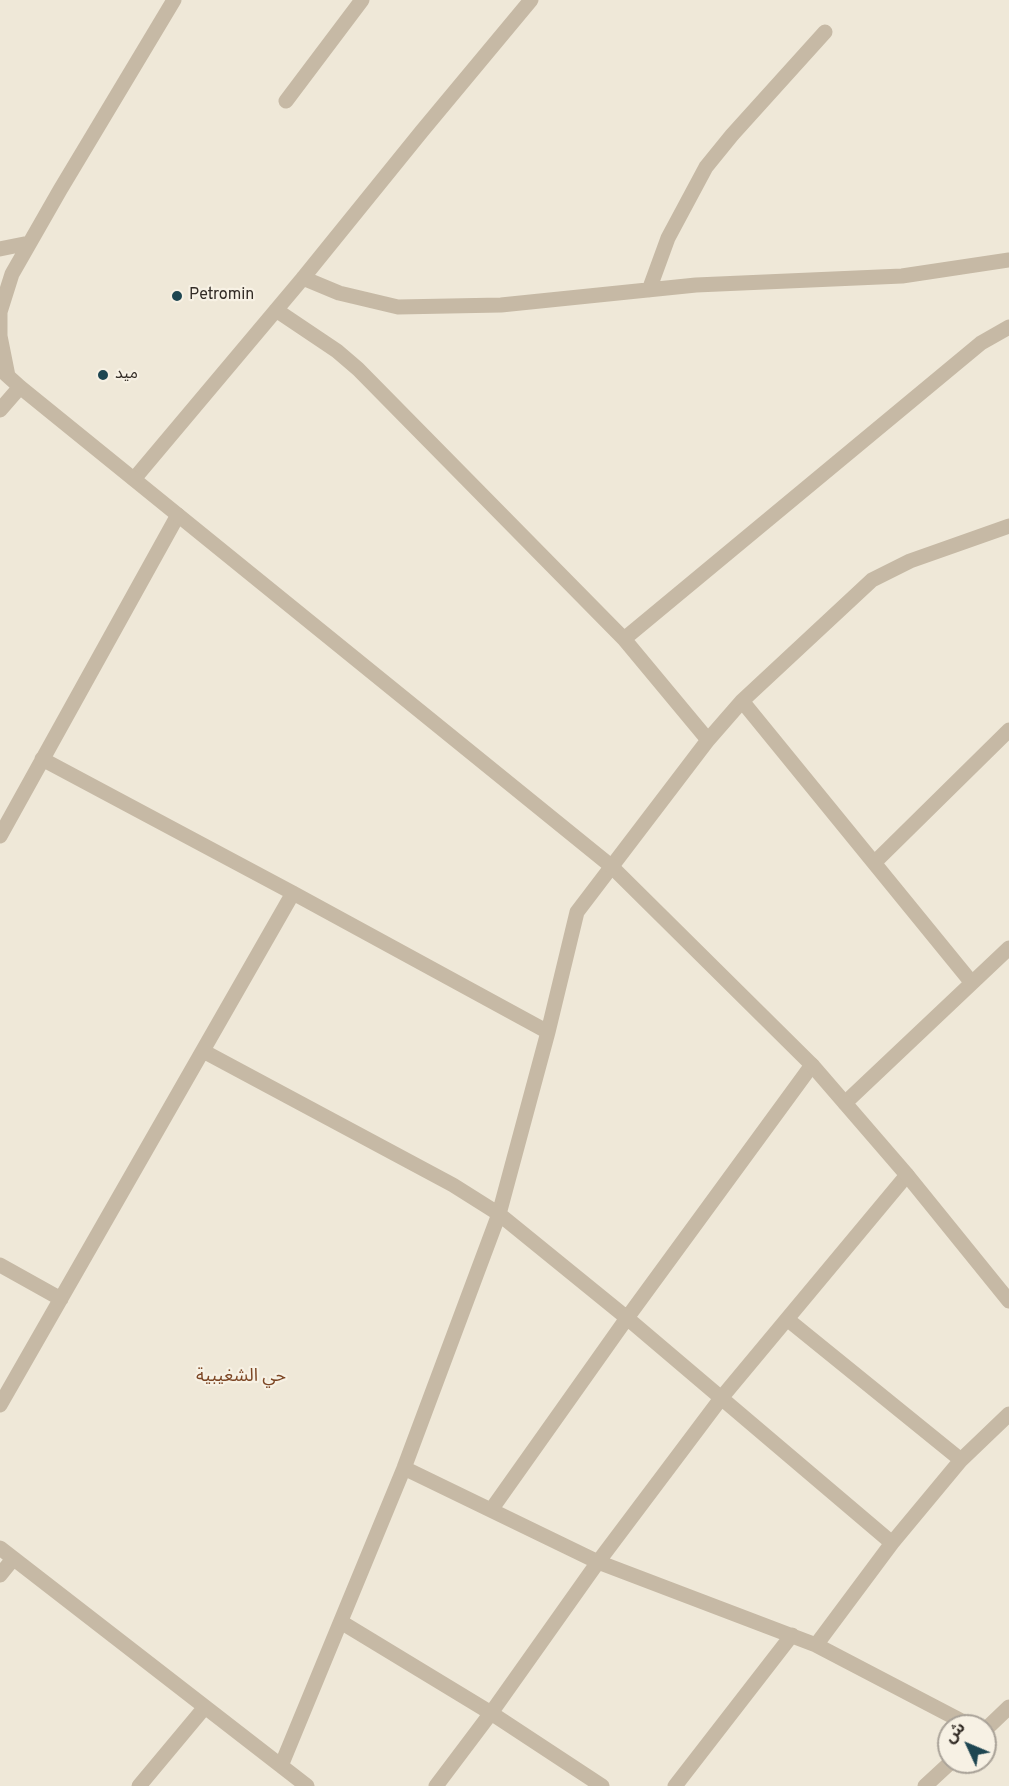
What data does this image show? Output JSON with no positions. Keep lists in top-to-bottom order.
{
  "districts": ["حي الشغيبية"],
  "places": ["Petromin", "ميد"],
  "north": "top left"
}
